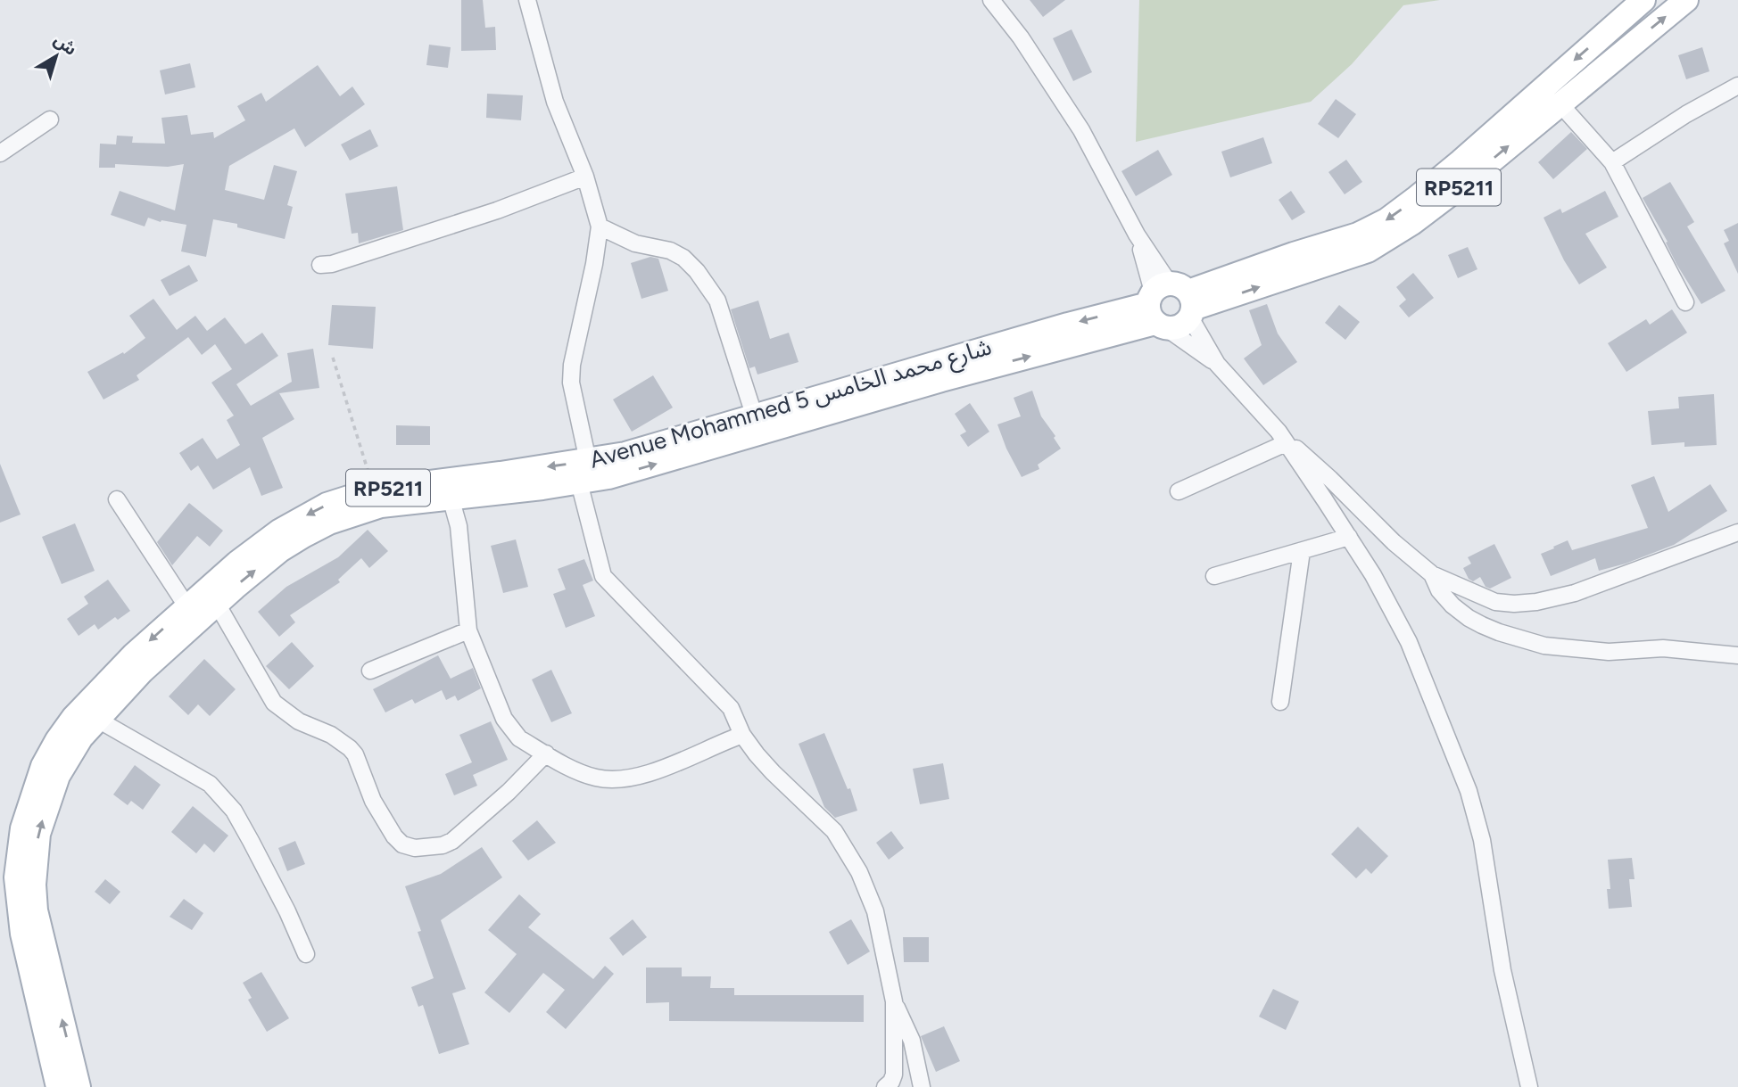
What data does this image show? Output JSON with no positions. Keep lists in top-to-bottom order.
{
  "streets": {
    "main road": ["RP5211", "Avenue Mohammed 5 شارع محمد الخامس"]
  },
  "north": "top right"
}
